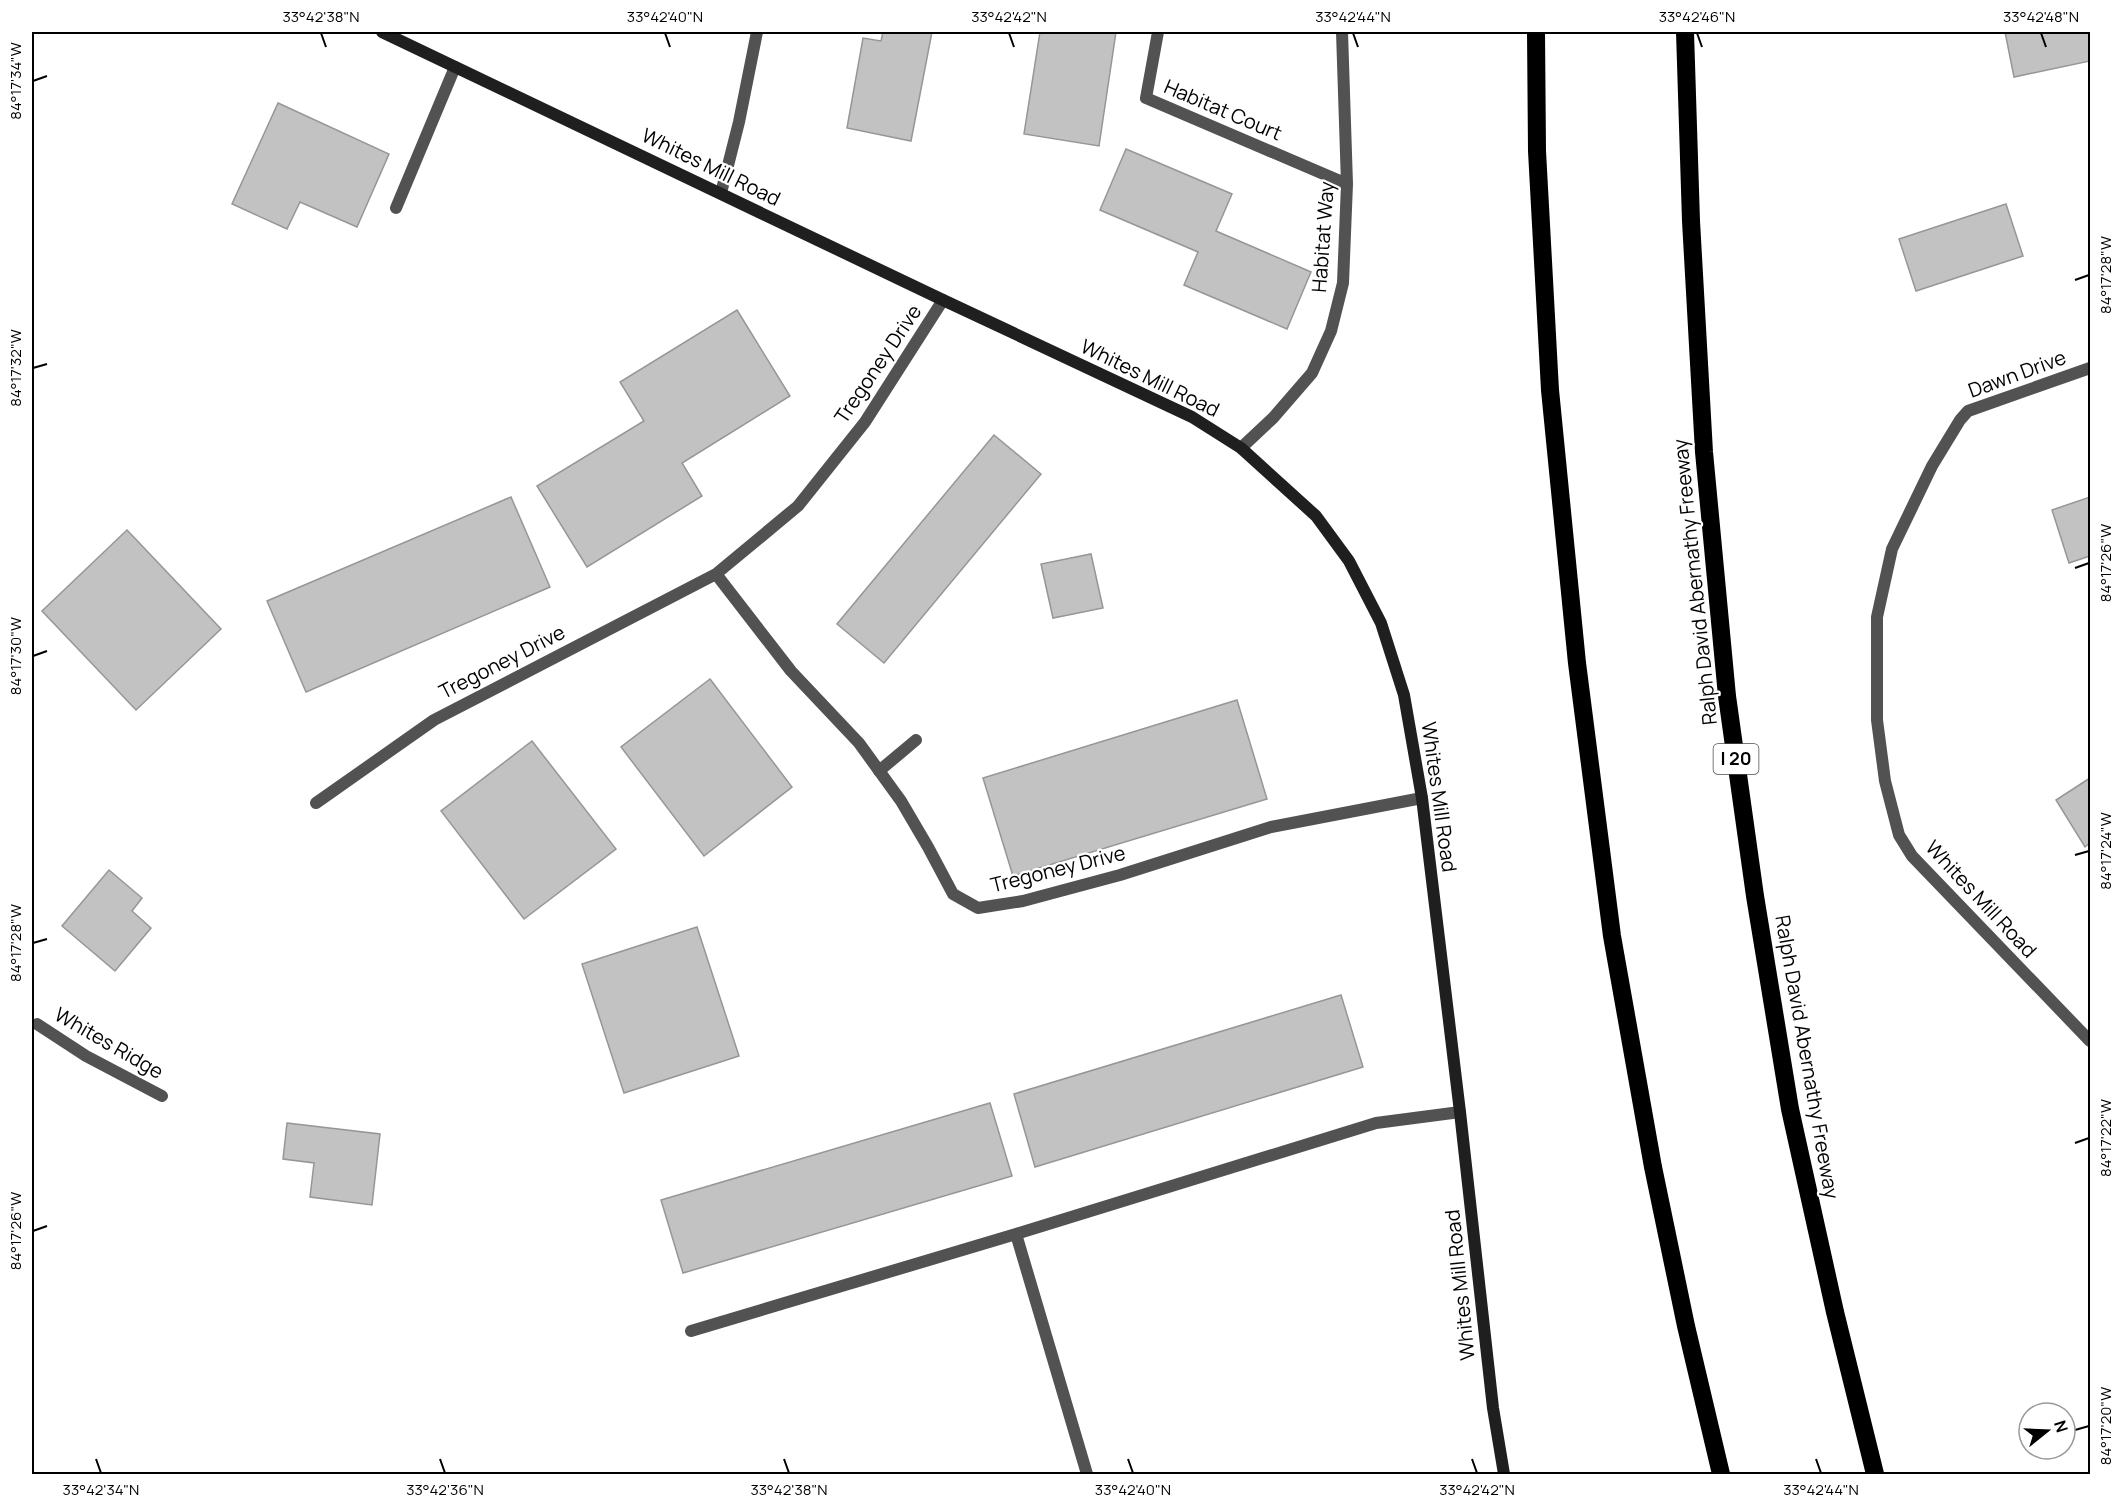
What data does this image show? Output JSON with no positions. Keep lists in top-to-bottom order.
{
  "streets": {
    "highway": ["Ralph David Abernathy Freeway", "I 20"],
    "street": [
      "Habitat Court",
      "Whites Mill Road",
      "Habitat Way",
      "Tregoney Drive",
      "Dawn Drive",
      "Whites Ridge"
    ]
  },
  "crossings": [
    ["Habitat Court", "Habitat Way"],
    ["Whites Mill Road", "Habitat Way"],
    ["Whites Mill Road", "Tregoney Drive"],
    ["Whites Mill Road", "Dawn Drive"]
  ],
  "north": "right",
  "coordinates": [
    "33°42'38\"N",
    "33°42'40\"N",
    "33°42'42\"N",
    "33°42'44\"N",
    "33°42'46\"N",
    "33°42'48\"N",
    "84°17'34\"W",
    "84°17'28\"W",
    "84°17'32\"W",
    "84°17'26\"W",
    "84°17'30\"W",
    "84°17'24\"W",
    "84°17'22\"W",
    "84°17'20\"W",
    "33°42'34\"N",
    "33°42'36\"N"
  ]
}
